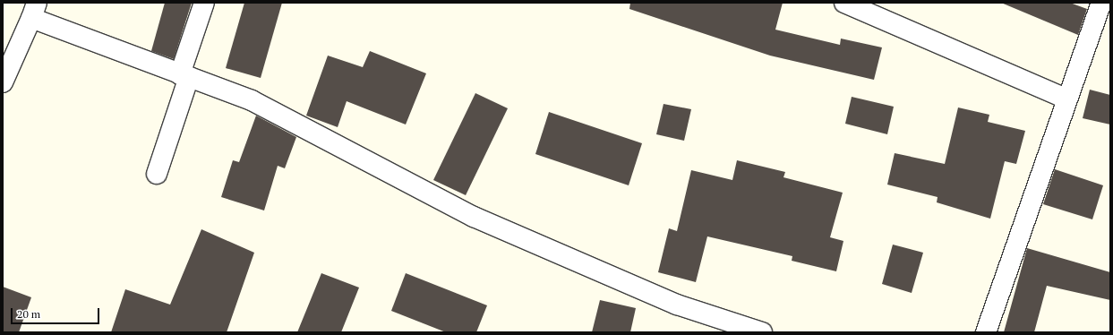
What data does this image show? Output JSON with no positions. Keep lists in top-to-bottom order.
{
  "scale_bar": "20 m"
}
